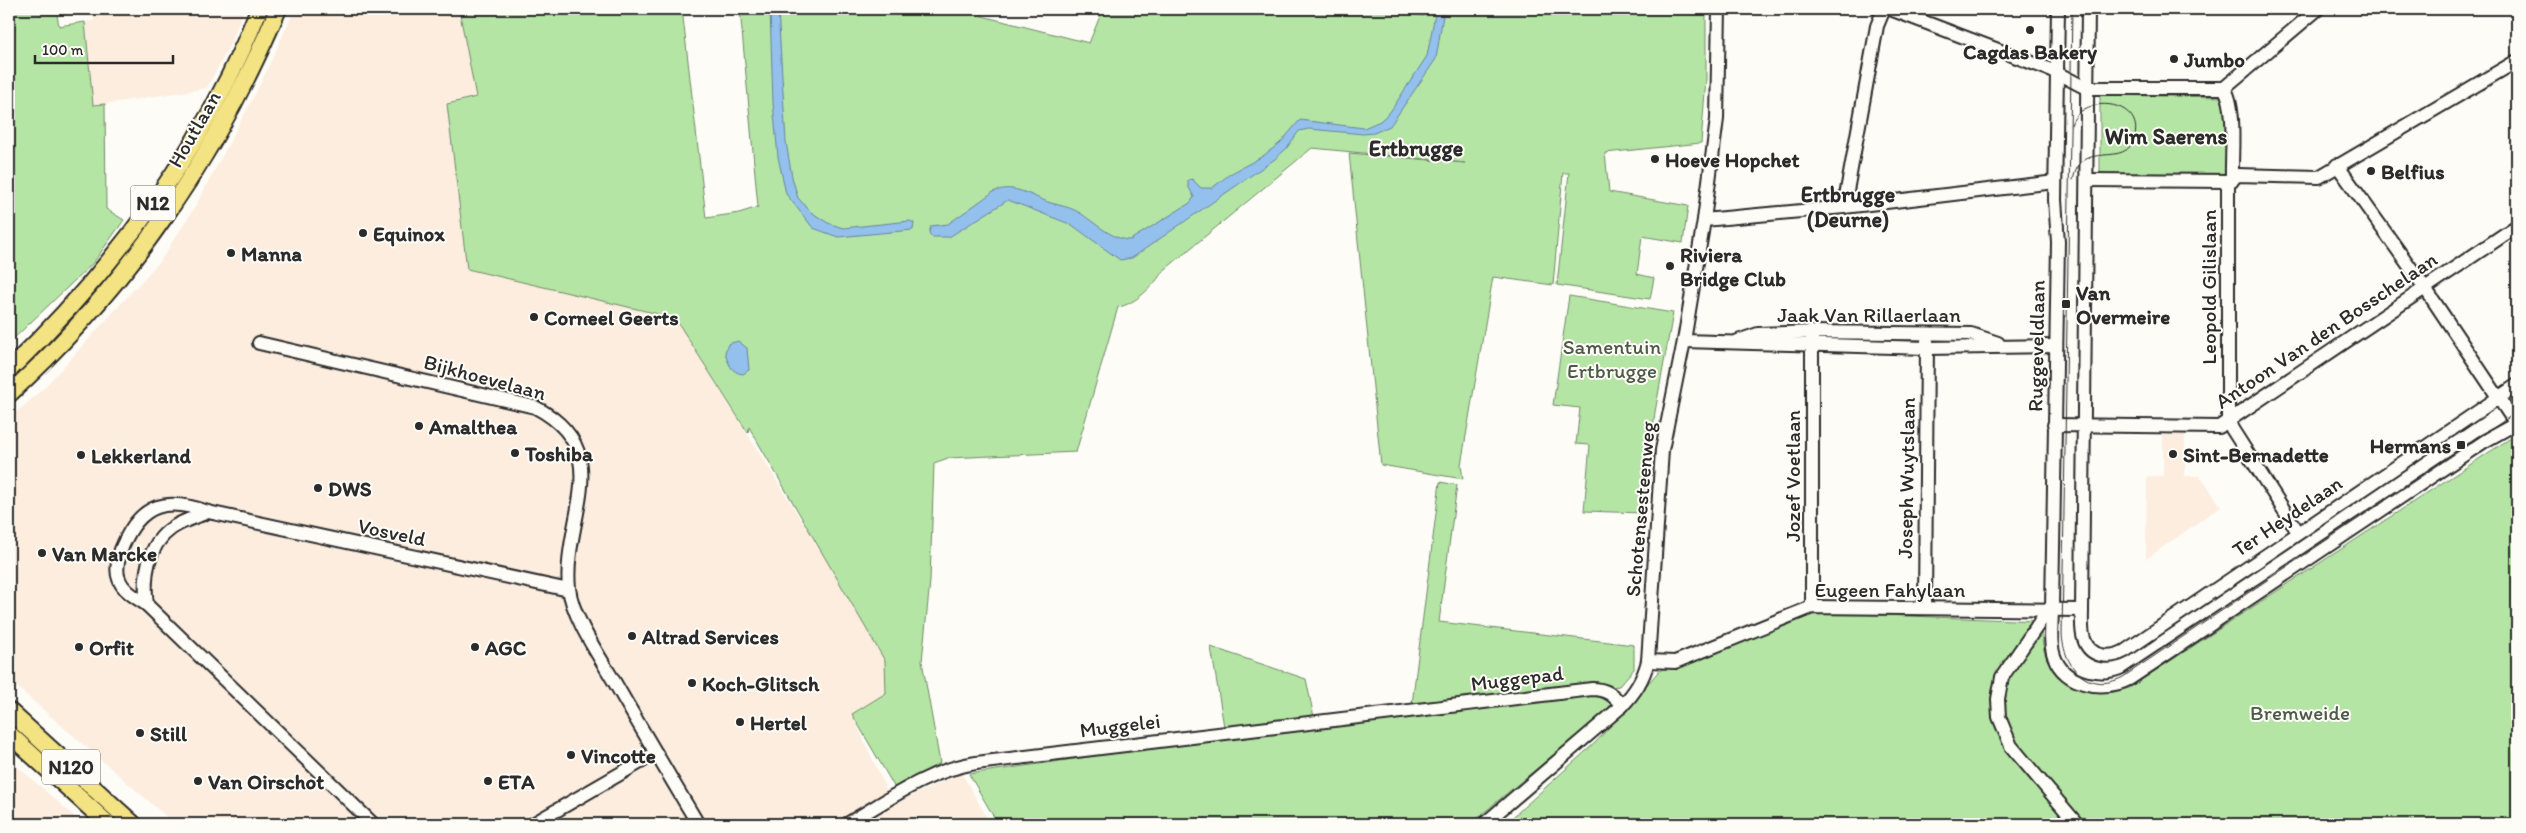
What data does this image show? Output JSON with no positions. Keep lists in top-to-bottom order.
{
  "streets": {
    "main road": ["Houtlaan", "N12", "N120"],
    "street": [
      "Leopold Gilislaan",
      "Jaak Van Rillaerlaan",
      "Antoon Van den Bosschelaan",
      "Ruggeveldlaan",
      "Bijkhoevelaan",
      "Jozef Voetlaan",
      "Joseph Wuytslaan",
      "Schotensesteenweg",
      "Ter Heydelaan",
      "Vosveld",
      "Eugeen Fahylaan",
      "Muggepad",
      "Muggelei"
    ]
  },
  "crossings": [
    ["Leopold Gilislaan", "Antoon Van den Bosschelaan"],
    ["Leopold Gilislaan", "Ter Heydelaan"],
    ["Jaak Van Rillaerlaan", "Ruggeveldlaan"],
    ["Jaak Van Rillaerlaan", "Jozef Voetlaan"],
    ["Jaak Van Rillaerlaan", "Joseph Wuytslaan"],
    ["Jaak Van Rillaerlaan", "Schotensesteenweg"],
    ["Antoon Van den Bosschelaan", "Ruggeveldlaan"],
    ["Ruggeveldlaan", "Eugeen Fahylaan"],
    ["Bijkhoevelaan", "Vosveld"],
    ["Jozef Voetlaan", "Eugeen Fahylaan"],
    ["Joseph Wuytslaan", "Eugeen Fahylaan"],
    ["Schotensesteenweg", "Eugeen Fahylaan"],
    ["Schotensesteenweg", "Muggepad"],
    ["Ter Heydelaan", "Eugeen Fahylaan"],
    ["Muggepad", "Muggelei"]
  ],
  "districts": ["Wim Saerens", "Ertbrugge", "Ertbrugge (Deurne)"],
  "parks": ["Samentuin Ertbrugge", "Bremweide"],
  "places": {
    "other": [
      "Cagdas Bakery",
      "Jumbo",
      "Hoeve Hopchet",
      "Belfius",
      "Equinox",
      "Manna",
      "Riviera Bridge Club",
      "Corneel Geerts",
      "Amalthea",
      "Toshiba",
      "Sint-Bernadette",
      "Lekkerland",
      "DWS",
      "Van Marcke",
      "Altrad Services",
      "Orfit",
      "AGC",
      "Koch-Glitsch",
      "Hertel",
      "Still",
      "Vincotte",
      "Van Oirschot",
      "ETA"
    ],
    "transit": ["Van Overmeire", "Hermans"]
  },
  "scale_bar": "100 m"
}
